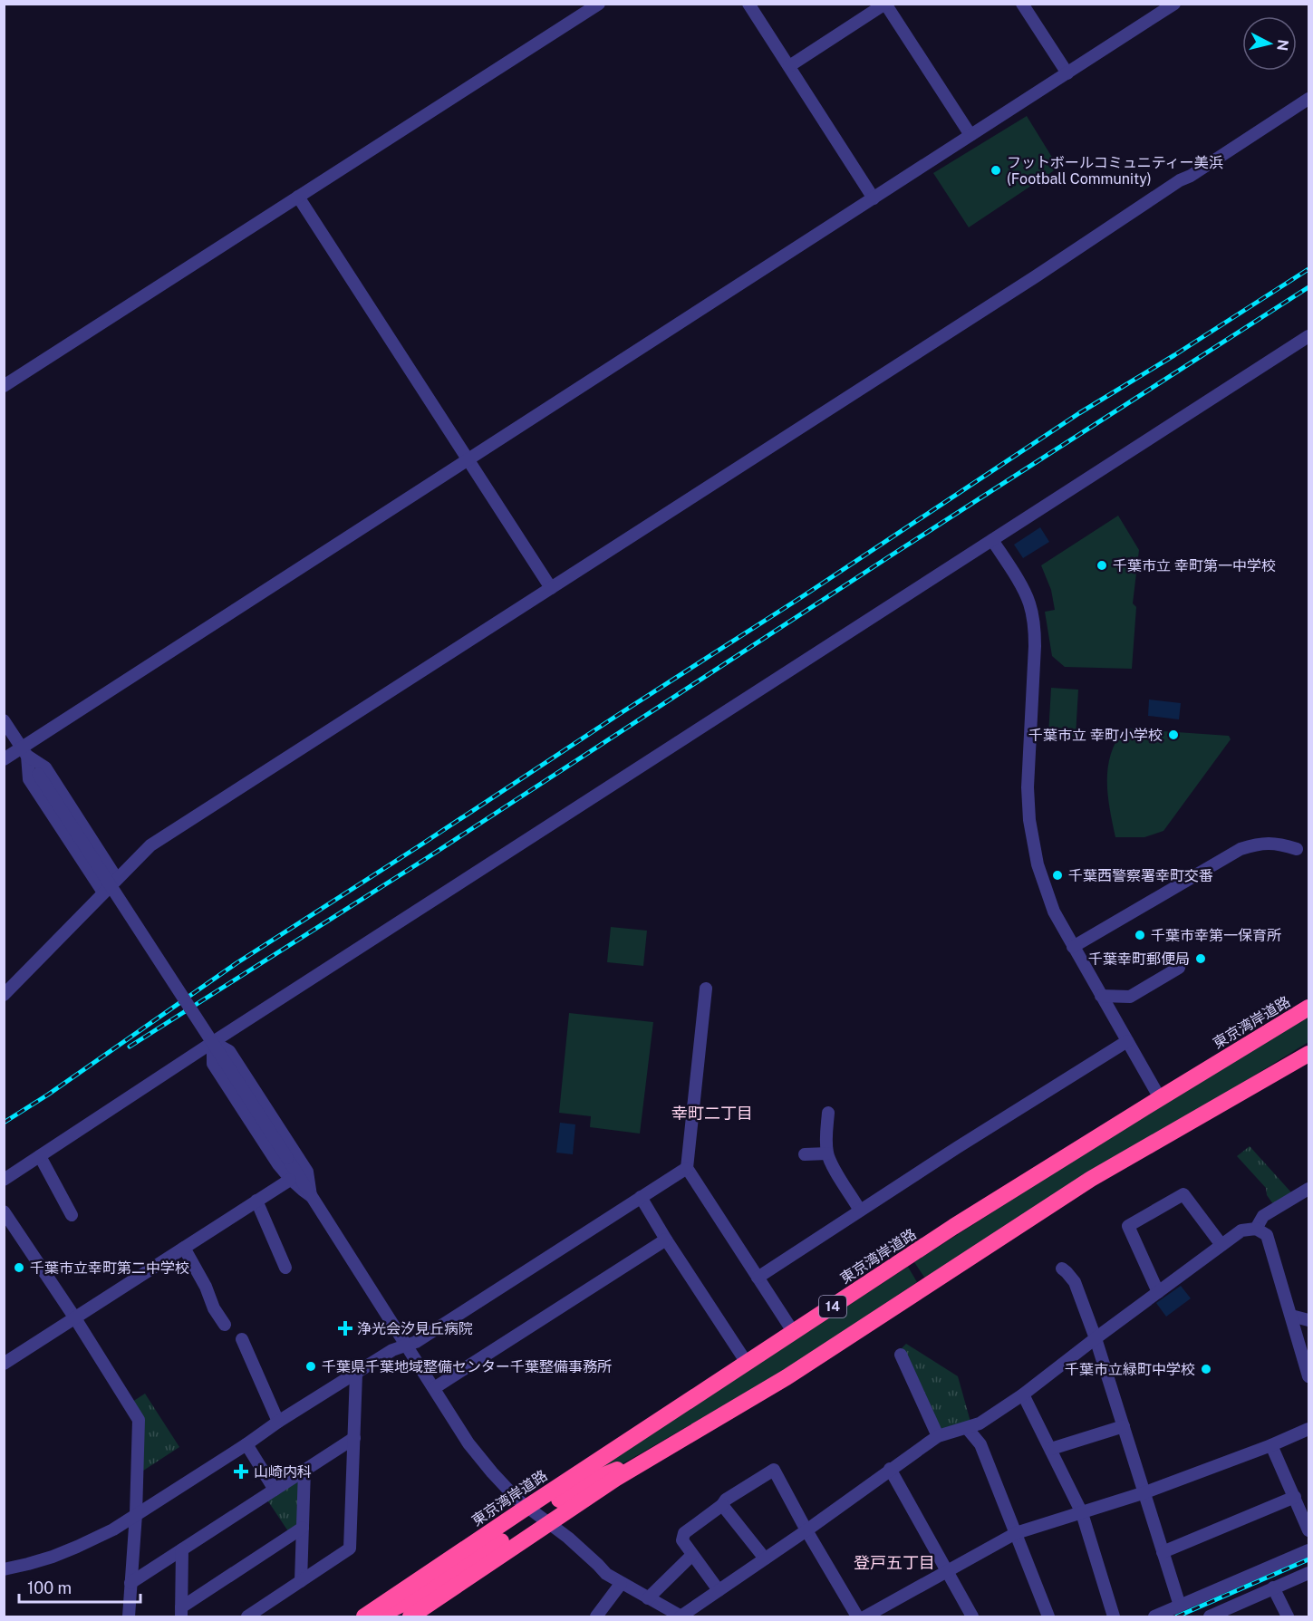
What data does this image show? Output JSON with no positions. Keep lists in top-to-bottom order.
{
  "streets": {
    "highway": ["東京湾岸道路", "14"]
  },
  "districts": ["幸町二丁目", "登戸五丁目"],
  "places": {
    "other": [
      "フットボールコミュニティー美浜 (Football Community)",
      "千葉市立 幸町第一中学校",
      "千葉市立 幸町小学校",
      "千葉西警察署幸町交番",
      "千葉市幸第一保育所",
      "千葉幸町郵便局",
      "千葉市立幸町第二中学校",
      "千葉県千葉地域整備センター千葉整備事務所",
      "千葉市立緑町中学校"
    ],
    "health": ["浄光会汐見丘病院", "山崎内科"]
  },
  "scale_bar": "100 m",
  "north": "right"
}
